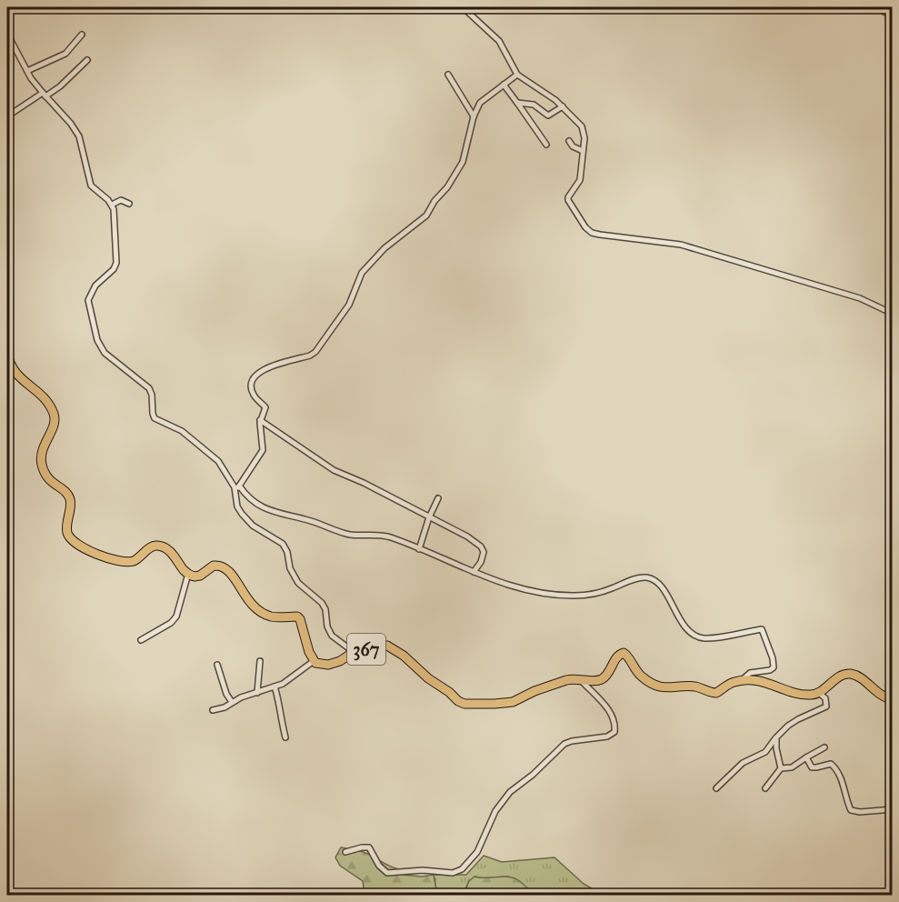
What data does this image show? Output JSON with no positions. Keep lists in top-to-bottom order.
{
  "streets": {
    "main road": ["367"]
  }
}
